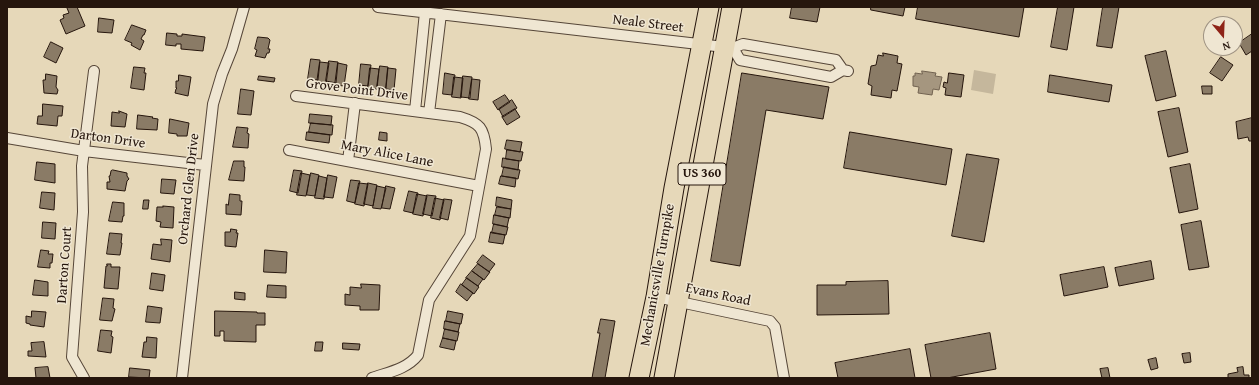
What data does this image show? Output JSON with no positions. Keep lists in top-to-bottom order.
{
  "streets": {
    "highway": ["US 360", "Mechanicsville Turnpike"],
    "street": [
      "Neale Street",
      "Grove Point Drive",
      "Darton Drive",
      "Mary Alice Lane",
      "Orchard Glen Drive",
      "Darton Court",
      "Evans Road"
    ]
  },
  "crossings": [
    ["Neale Street", "Grove Point Drive"],
    ["Neale Street", "Mechanicsville Turnpike"],
    ["Grove Point Drive", "Mary Alice Lane"],
    ["Darton Drive", "Orchard Glen Drive"],
    ["Darton Drive", "Darton Court"],
    ["Mechanicsville Turnpike", "Evans Road"]
  ],
  "north": "bottom"
}
